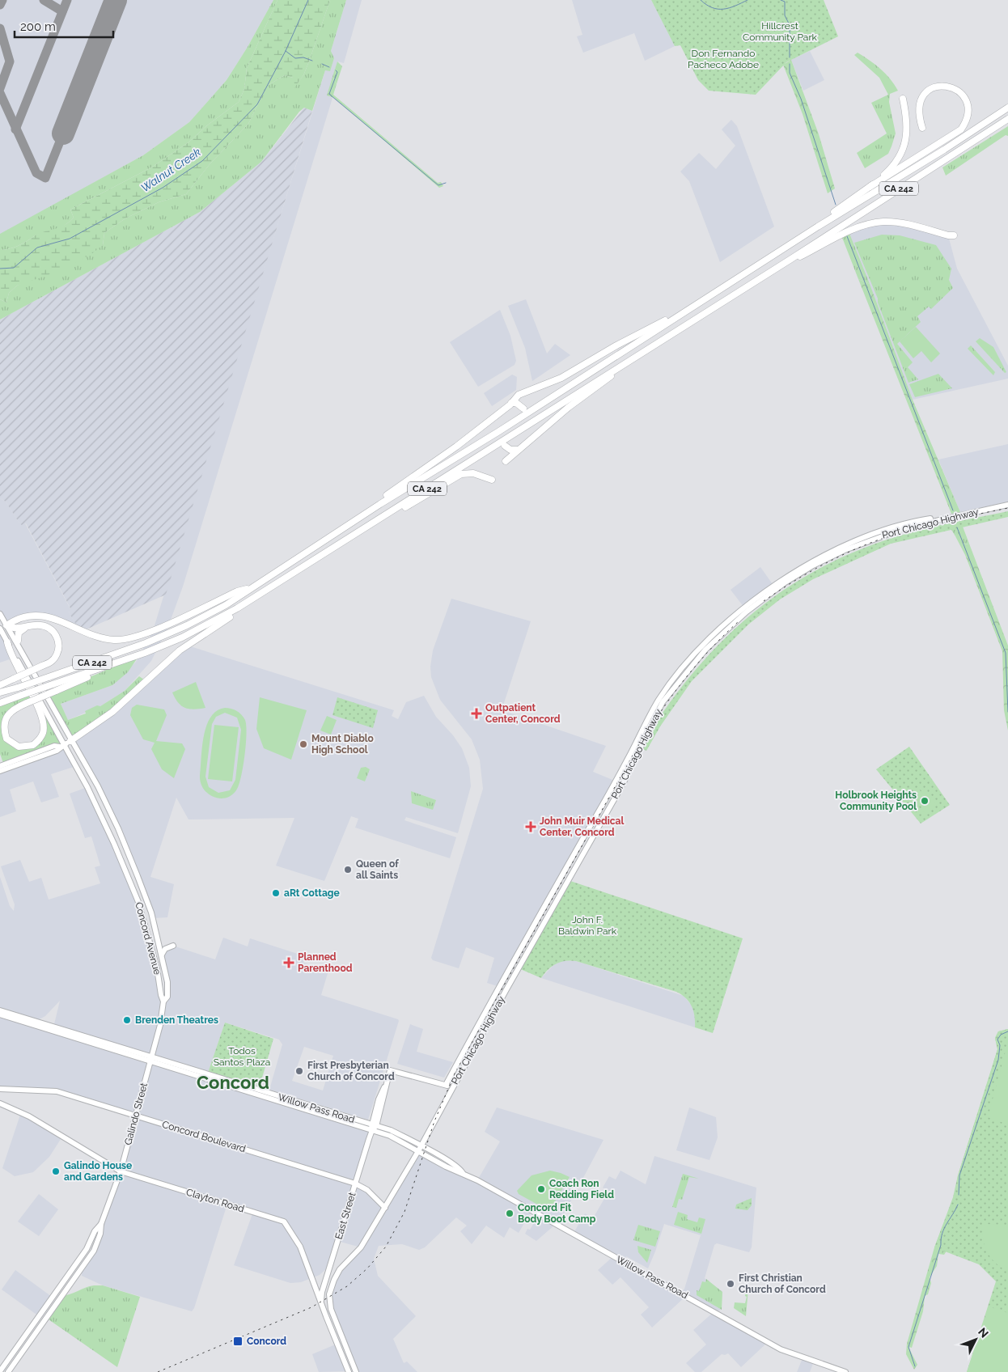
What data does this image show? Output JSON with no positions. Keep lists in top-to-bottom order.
{
  "streets": {
    "highway": ["CA 242"],
    "main road": [
      "Port Chicago Highway",
      "Concord Avenue",
      "Willow Pass Road",
      "Galindo Street",
      "Concord Boulevard",
      "Clayton Road",
      "East Street"
    ]
  },
  "crossings": [
    ["Port Chicago Highway", "Willow Pass Road"],
    ["Port Chicago Highway", "Concord Boulevard"],
    ["Port Chicago Highway", "East Street"],
    ["Concord Avenue", "Galindo Street"],
    ["Willow Pass Road", "Galindo Street"],
    ["Willow Pass Road", "East Street"],
    ["Galindo Street", "Concord Boulevard"],
    ["Galindo Street", "Clayton Road"],
    ["Concord Boulevard", "East Street"],
    ["Clayton Road", "East Street"]
  ],
  "districts": ["Concord"],
  "water": ["Walnut Creek"],
  "parks": [
    "Hillcrest Community Park",
    "Don Fernando Pacheco Adobe",
    "John F. Baldwin Park",
    "Todos Santos Plaza"
  ],
  "places": {
    "health": ["Outpatient Center, Concord", "John Muir Medical Center, Concord", "Planned Parenthood"],
    "other": [
      "Mount Diablo High School",
      "Holbrook Heights Community Pool",
      "Queen of all Saints",
      "aRt Cottage",
      "Brenden Theatres",
      "First Presbyterian Church of Concord",
      "Galindo House and Gardens",
      "Coach Ron Redding Field",
      "Concord Fit Body Boot Camp",
      "First Christian Church of Concord"
    ],
    "transit": ["Concord"]
  },
  "scale_bar": "200 m",
  "north": "top right"
}
